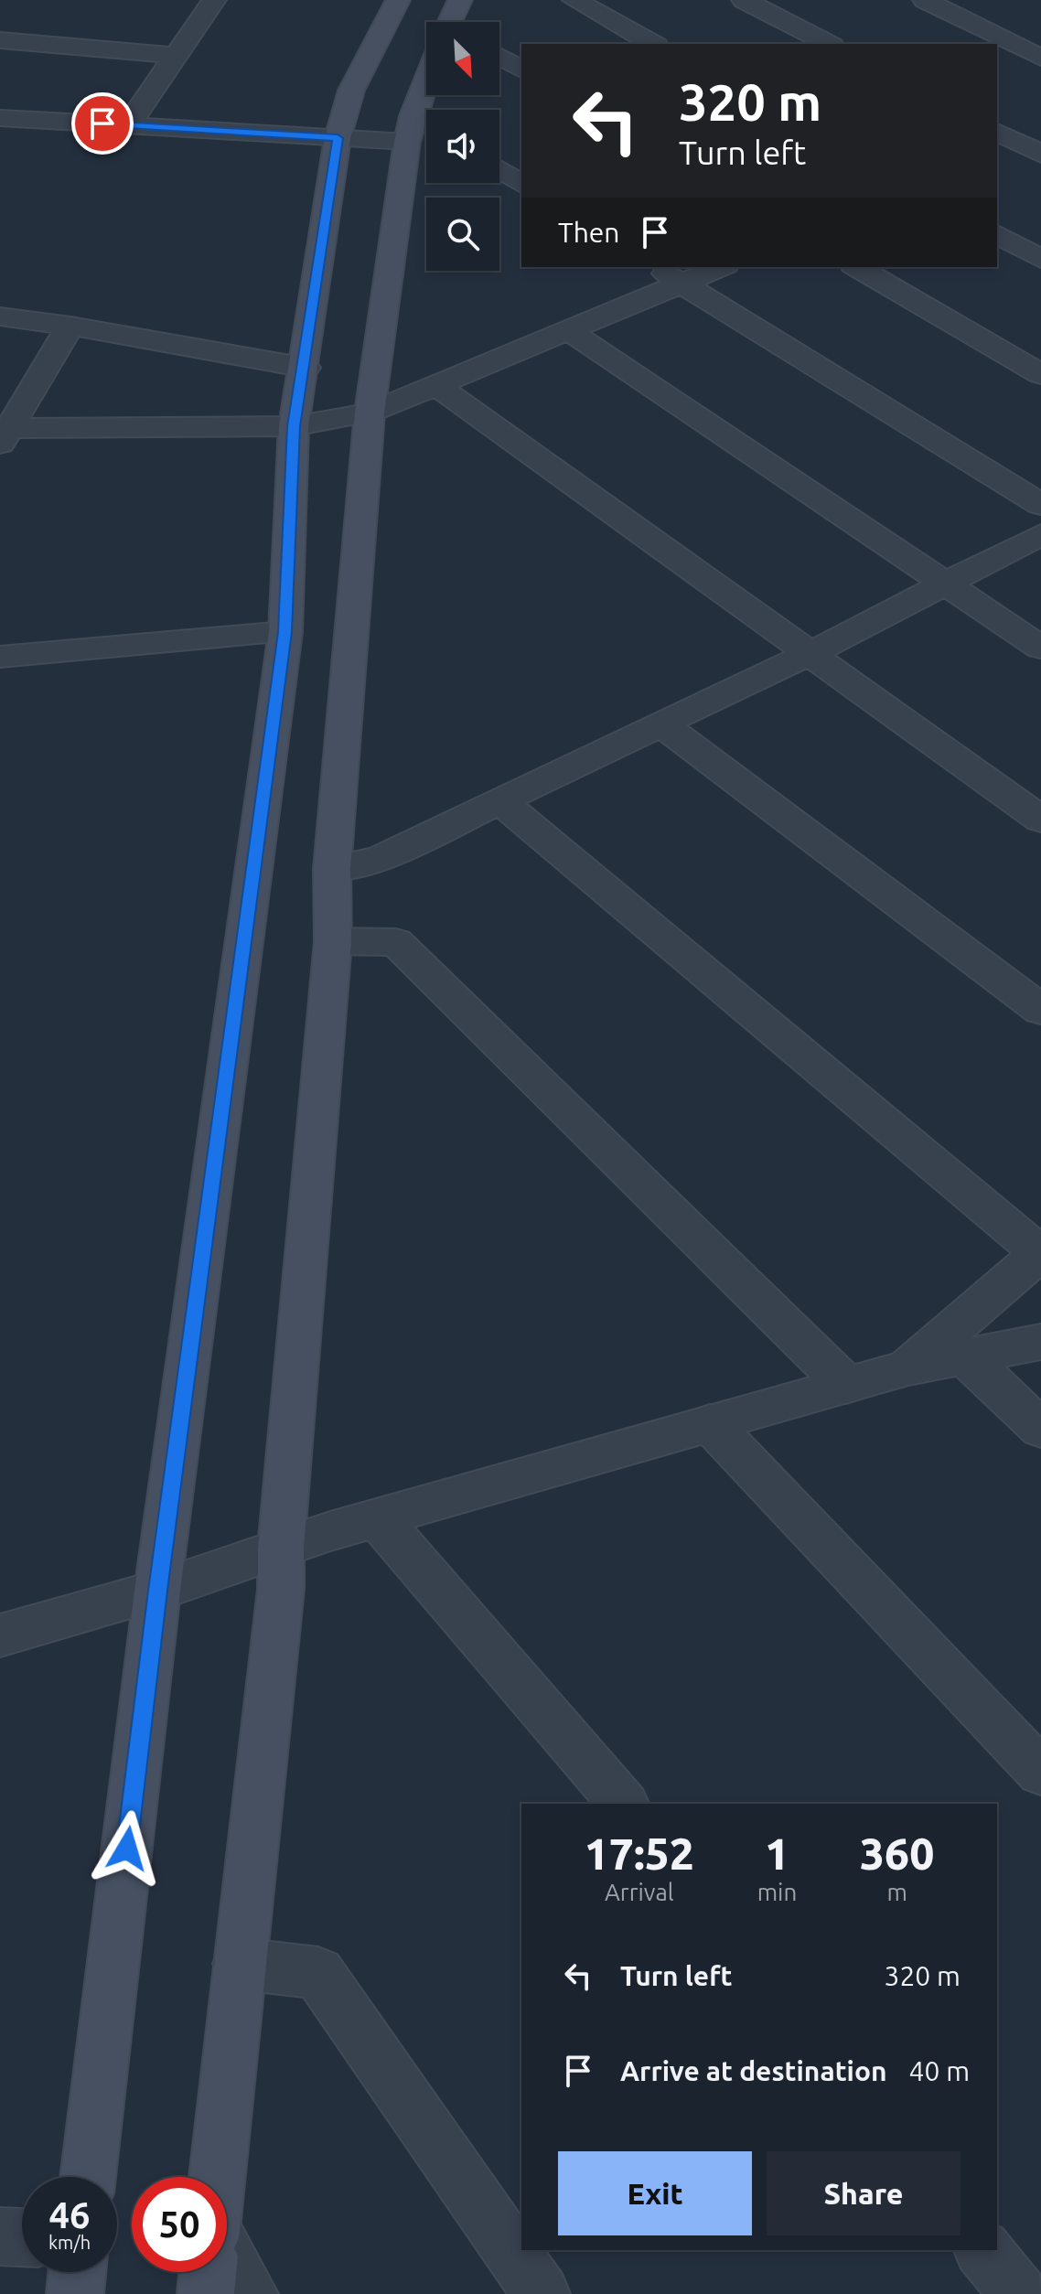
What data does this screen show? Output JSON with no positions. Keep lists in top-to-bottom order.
{
  "north": "bottom right",
  "page": {
    "turn": ["320 m", "Turn left"],
    "then": "Then",
    "eta": [
      "17:52",
      "Arrival",
      "1",
      "min",
      "360",
      "m"
    ],
    "list": [
      {
        "name": "Turn left",
        "value": "320 m"
      },
      {
        "name": "Arrive at destination",
        "value": "40 m"
      }
    ],
    "buttons": ["Exit", "Share"],
    "speed": "46 km/h",
    "limit": "50"
  }
}
